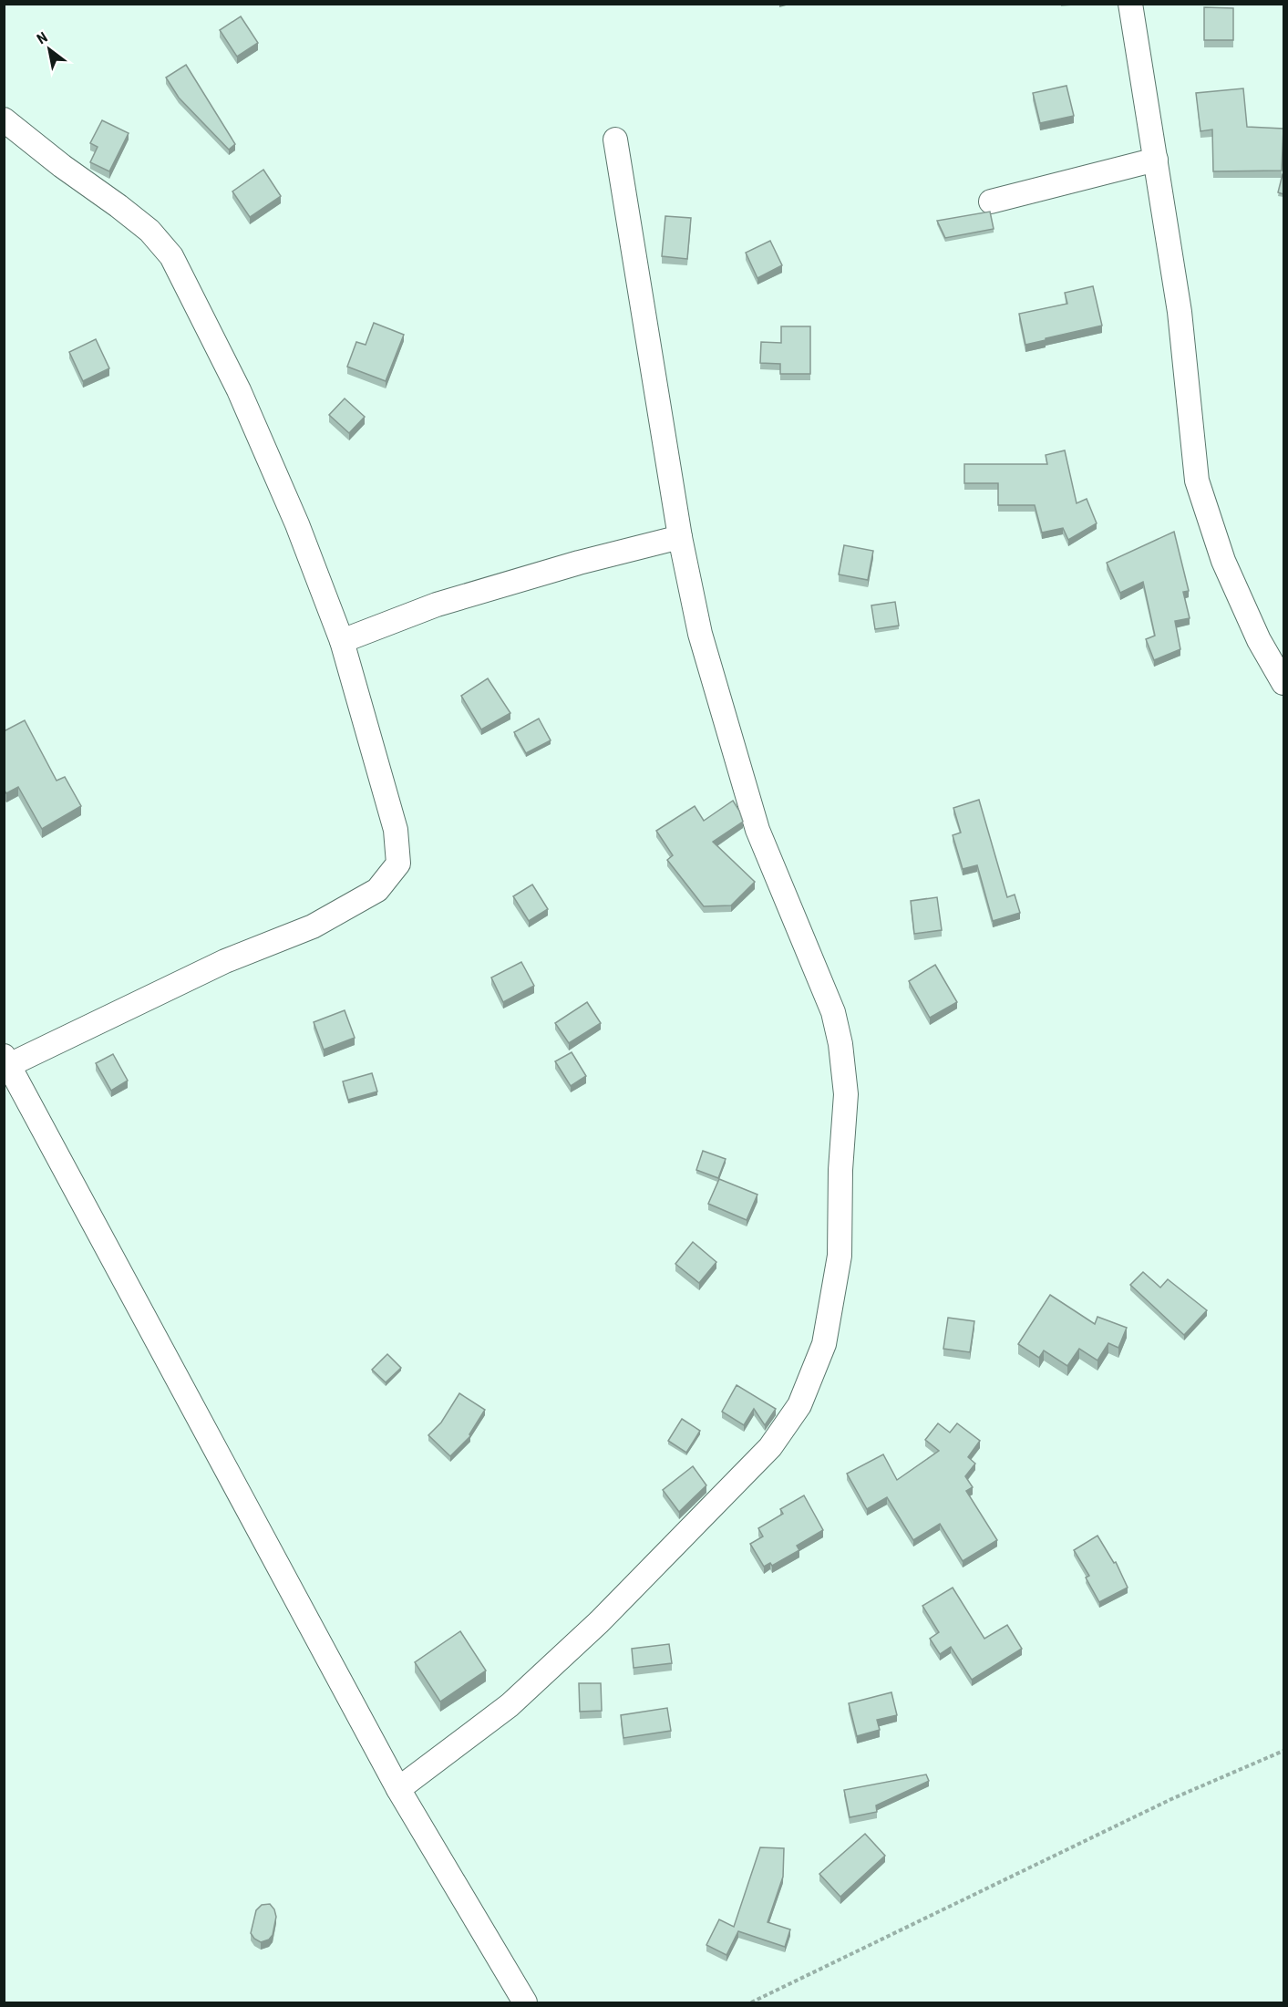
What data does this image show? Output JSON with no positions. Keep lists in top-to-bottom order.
{
  "north": "top left"
}
